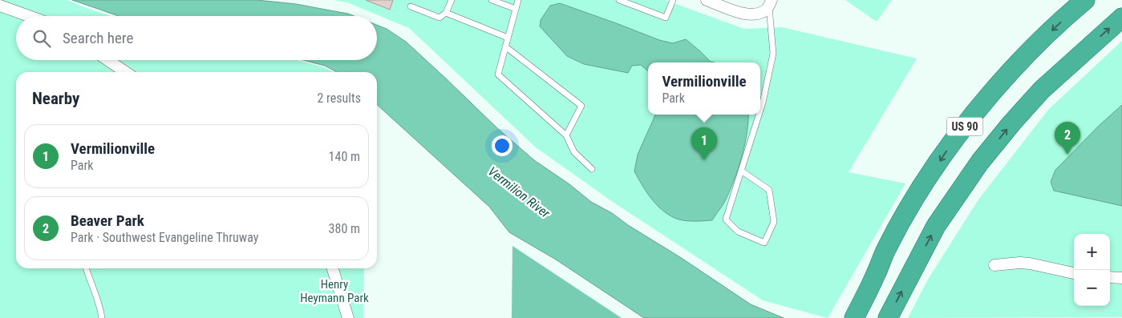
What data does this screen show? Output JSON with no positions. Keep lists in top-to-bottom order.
{
  "streets": {
    "highway": ["US 90"]
  },
  "water": ["Vermilion River"],
  "parks": ["Henry Heymann Park"],
  "page": {
    "search": "Search here",
    "popup": ["Vermilionville", "Park"],
    "heading": ["Nearby", "2 results"],
    "pins": ["2", "1"],
    "list": [
      {
        "mark": "1",
        "name": "Vermilionville",
        "note": "Park",
        "value": "140 m"
      },
      {
        "mark": "2",
        "name": "Beaver Park",
        "note": "Park · Southwest Evangeline Thruway",
        "value": "380 m"
      }
    ],
    "map_buttons": ["+", "−"]
  }
}
